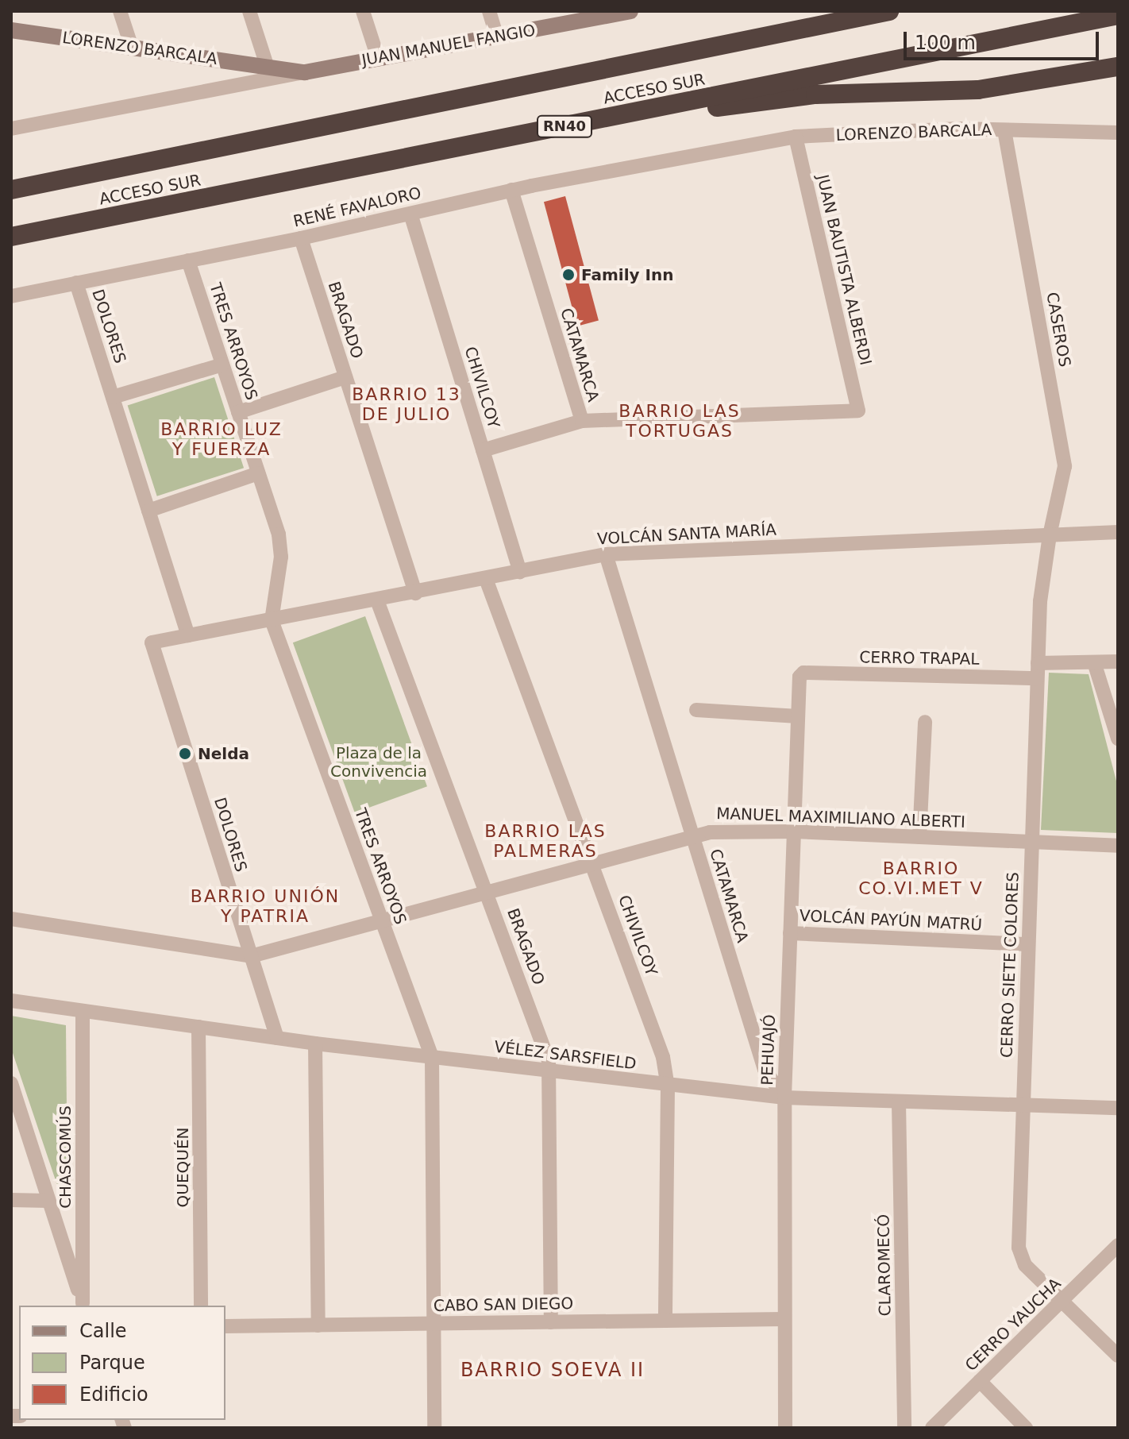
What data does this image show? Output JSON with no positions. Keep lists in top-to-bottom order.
{
  "streets": {
    "highway": ["ACCESO SUR", "RN40"],
    "street": [
      "JUAN MANUEL FANGIO",
      "LORENZO BARCALA",
      "RENÉ FAVALORO",
      "JUAN BAUTISTA ALBERDI",
      "BRAGADO",
      "DOLORES",
      "CASEROS",
      "TRES ARROYOS",
      "CATAMARCA",
      "CHIVILCOY",
      "VOLCÁN SANTA MARÍA",
      "CERRO TRAPAL",
      "MANUEL MAXIMILIANO ALBERTI",
      "VOLCÁN PAYÚN MATRÚ",
      "CERRO SIETE COLORES",
      "PEHUAJÓ",
      "VÉLEZ SARSFIELD",
      "CHASCOMÚS",
      "QUEQUÉN",
      "CLAROMECÓ",
      "CABO SAN DIEGO",
      "CERRO YAUCHA"
    ]
  },
  "crossings": [
    ["JUAN MANUEL FANGIO", "LORENZO BARCALA"],
    ["LORENZO BARCALA", "RENÉ FAVALORO"],
    ["LORENZO BARCALA", "JUAN BAUTISTA ALBERDI"],
    ["LORENZO BARCALA", "CASEROS"],
    ["RENÉ FAVALORO", "BRAGADO"],
    ["RENÉ FAVALORO", "DOLORES"],
    ["RENÉ FAVALORO", "TRES ARROYOS"],
    ["RENÉ FAVALORO", "CATAMARCA"],
    ["RENÉ FAVALORO", "CHIVILCOY"],
    ["JUAN BAUTISTA ALBERDI", "CATAMARCA"],
    ["BRAGADO", "VOLCÁN SANTA MARÍA"],
    ["BRAGADO", "MANUEL MAXIMILIANO ALBERTI"],
    ["BRAGADO", "VÉLEZ SARSFIELD"],
    ["BRAGADO", "CABO SAN DIEGO"],
    ["DOLORES", "VOLCÁN SANTA MARÍA"],
    ["DOLORES", "MANUEL MAXIMILIANO ALBERTI"],
    ["DOLORES", "VÉLEZ SARSFIELD"],
    ["CASEROS", "VOLCÁN SANTA MARÍA"],
    ["CASEROS", "CERRO SIETE COLORES"],
    ["TRES ARROYOS", "VOLCÁN SANTA MARÍA"],
    ["TRES ARROYOS", "MANUEL MAXIMILIANO ALBERTI"],
    ["TRES ARROYOS", "VÉLEZ SARSFIELD"],
    ["TRES ARROYOS", "CABO SAN DIEGO"],
    ["CATAMARCA", "VOLCÁN SANTA MARÍA"],
    ["CATAMARCA", "MANUEL MAXIMILIANO ALBERTI"],
    ["CATAMARCA", "PEHUAJÓ"],
    ["CATAMARCA", "VÉLEZ SARSFIELD"],
    ["CHIVILCOY", "VOLCÁN SANTA MARÍA"],
    ["CHIVILCOY", "MANUEL MAXIMILIANO ALBERTI"],
    ["CHIVILCOY", "VÉLEZ SARSFIELD"],
    ["CHIVILCOY", "CABO SAN DIEGO"],
    ["VOLCÁN SANTA MARÍA", "CERRO SIETE COLORES"],
    ["CERRO TRAPAL", "CERRO SIETE COLORES"],
    ["CERRO TRAPAL", "PEHUAJÓ"],
    ["MANUEL MAXIMILIANO ALBERTI", "CERRO SIETE COLORES"],
    ["MANUEL MAXIMILIANO ALBERTI", "PEHUAJÓ"],
    ["VOLCÁN PAYÚN MATRÚ", "CERRO SIETE COLORES"],
    ["VOLCÁN PAYÚN MATRÚ", "PEHUAJÓ"],
    ["CERRO SIETE COLORES", "VÉLEZ SARSFIELD"],
    ["CERRO SIETE COLORES", "CERRO YAUCHA"],
    ["PEHUAJÓ", "VÉLEZ SARSFIELD"],
    ["PEHUAJÓ", "CABO SAN DIEGO"],
    ["VÉLEZ SARSFIELD", "CHASCOMÚS"],
    ["VÉLEZ SARSFIELD", "QUEQUÉN"],
    ["VÉLEZ SARSFIELD", "CLAROMECÓ"]
  ],
  "districts": [
    "BARRIO 13 DE JULIO",
    "BARRIO LAS TORTUGAS",
    "BARRIO LUZ Y FUERZA",
    "BARRIO LAS PALMERAS",
    "BARRIO CO.VI.MET V",
    "BARRIO UNIÓN Y PATRIA",
    "BARRIO SOEVA II"
  ],
  "parks": ["Plaza de la Convivencia"],
  "places": ["Family Inn", "Nelda"],
  "legend": ["Calle", "Parque", "Edificio"],
  "scale_bar": "100 m"
}
